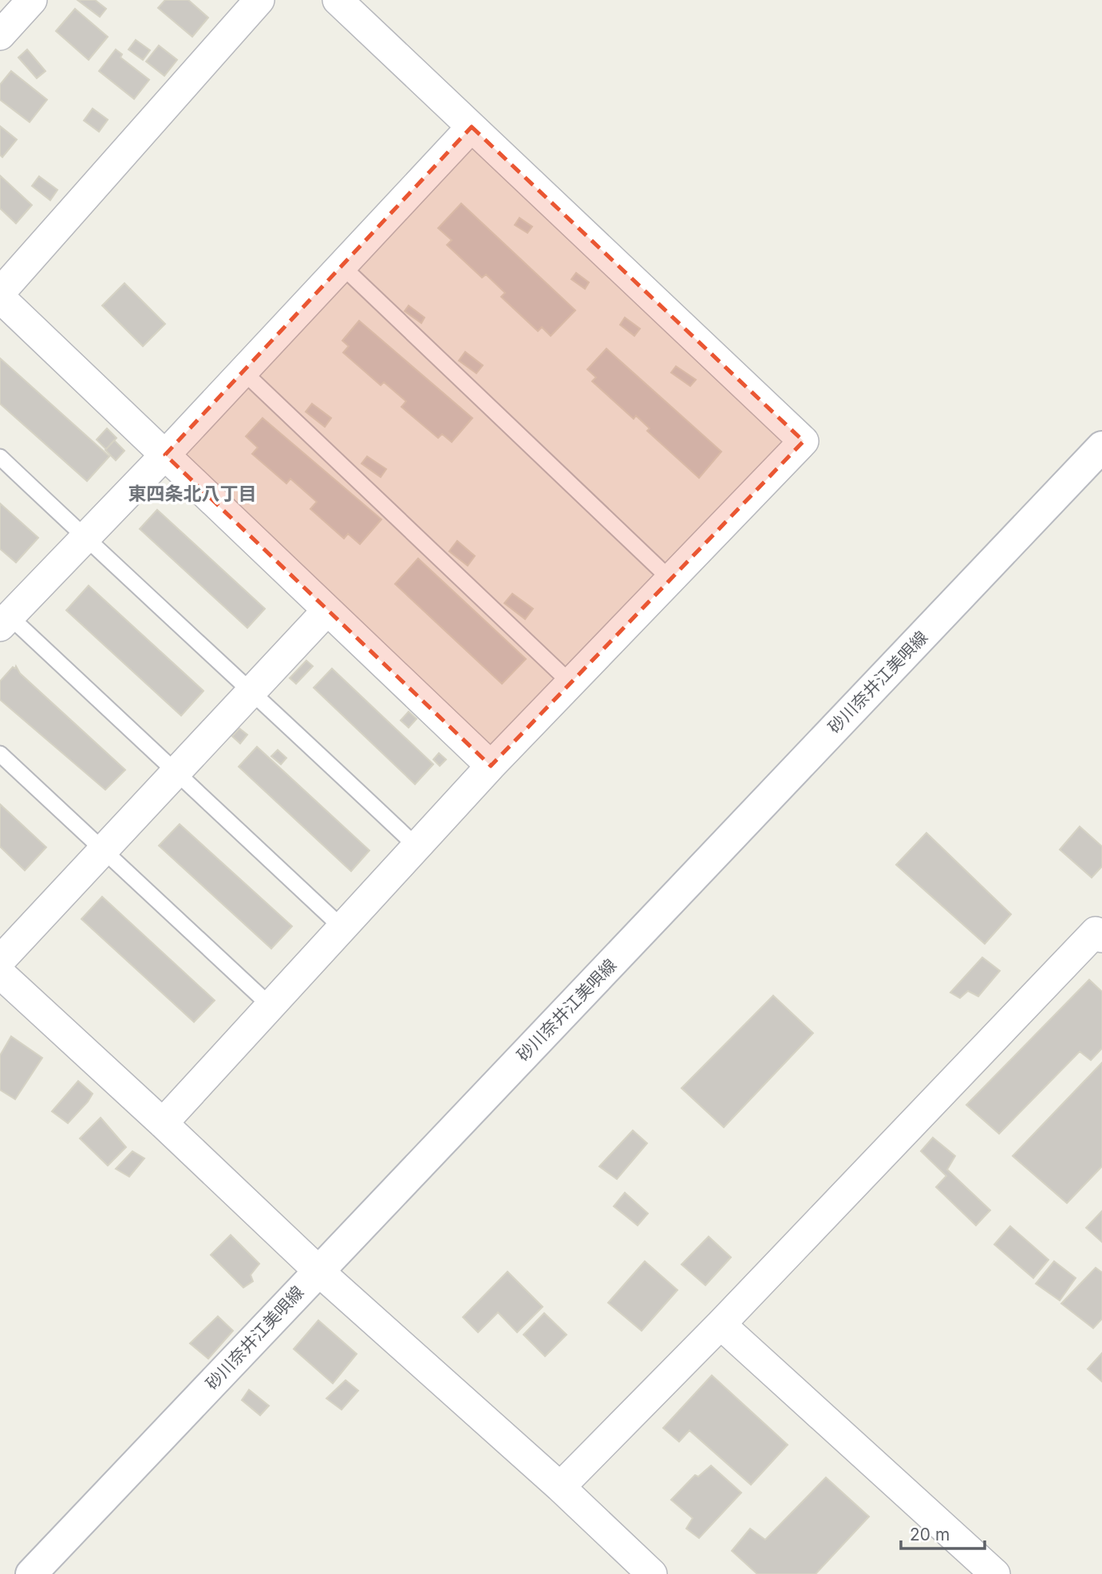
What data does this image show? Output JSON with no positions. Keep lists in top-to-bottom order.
{
  "streets": {
    "main road": ["砂川奈井江美唄線"]
  },
  "districts": ["東四条北八丁目"],
  "scale_bar": "20 m"
}
